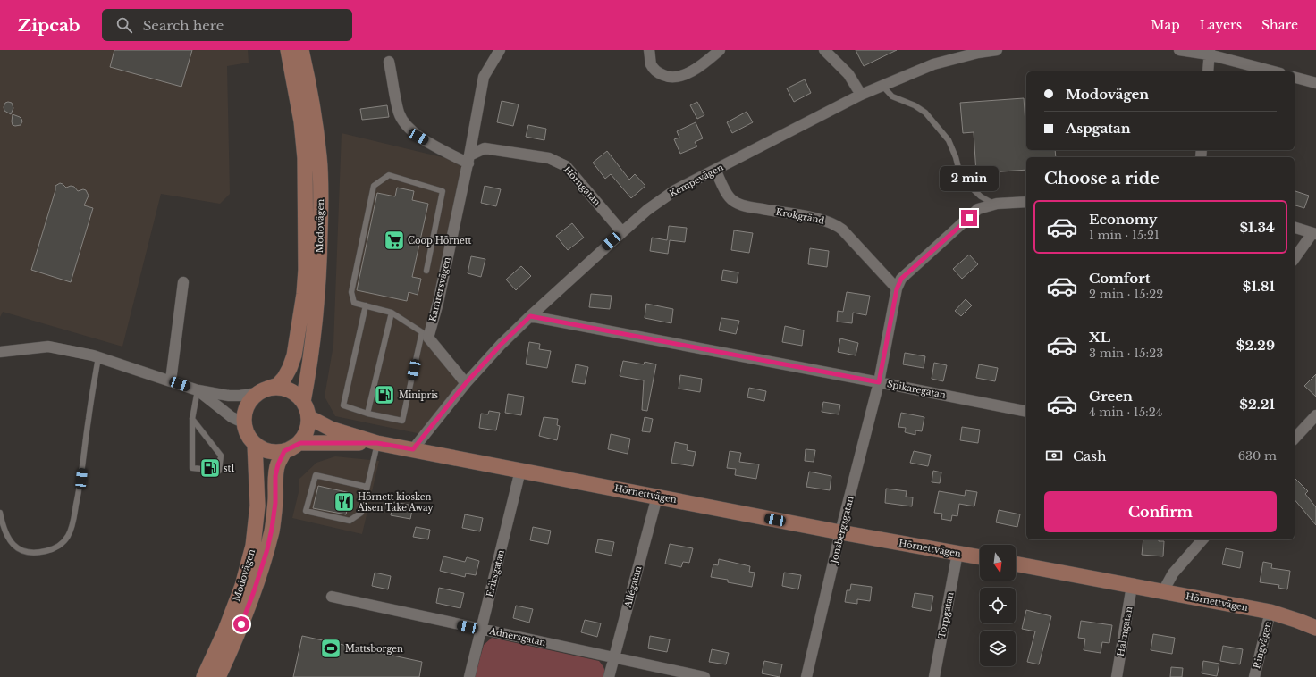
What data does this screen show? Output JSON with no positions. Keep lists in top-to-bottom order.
{
  "streets": {
    "main road": ["Modovägen", "Hörnettvägen"],
    "street": [
      "Kempevägen",
      "Hörngatan",
      "Krokgränd",
      "Kamrersvägen",
      "Spikaregatan",
      "Jonsbergsgatan",
      "Eriksgatan",
      "Allégatan",
      "Torpgatan",
      "Halmgatan",
      "Adnersgatan",
      "Ringvägen"
    ]
  },
  "crossings": [
    ["Kempevägen", "Hörngatan"],
    ["Kempevägen", "Krokgränd"],
    ["Kempevägen", "Spikaregatan"],
    ["Kempevägen", "Hörnettvägen"],
    ["Hörngatan", "Kamrersvägen"],
    ["Krokgränd", "Jonsbergsgatan"],
    ["Modovägen", "Hörnettvägen"],
    ["Spikaregatan", "Jonsbergsgatan"],
    ["Hörnettvägen", "Jonsbergsgatan"],
    ["Hörnettvägen", "Eriksgatan"],
    ["Hörnettvägen", "Allégatan"],
    ["Hörnettvägen", "Torpgatan"],
    ["Hörnettvägen", "Halmgatan"],
    ["Hörnettvägen", "Ringvägen"],
    ["Eriksgatan", "Adnersgatan"],
    ["Allégatan", "Adnersgatan"]
  ],
  "places": {
    "supermarket": ["Coop Hörnett"],
    "fuel station": ["Minipris", "st1"],
    "restaurant": ["Hörnett kiosken Aisen Take Away"],
    "sports": ["Mattsborgen"]
  },
  "north": "bottom",
  "page": {
    "header": "Zipcab",
    "search": "Search here",
    "nav": ["Map", "Layers", "Share"],
    "banner": ["Modovägen", "Aspgatan"],
    "heading": "Choose a ride",
    "bubble": "2 min",
    "list": [
      {
        "name": "Economy",
        "note": "1 min · 15:21",
        "value": "$1.34"
      },
      {
        "name": "Comfort",
        "note": "2 min · 15:22",
        "value": "$1.81"
      },
      {
        "name": "XL",
        "note": "3 min · 15:23",
        "value": "$2.29"
      },
      {
        "name": "Green",
        "note": "4 min · 15:24",
        "value": "$2.21"
      }
    ],
    "pay": ["Cash", "630 m"],
    "buttons": "Confirm"
  }
}
